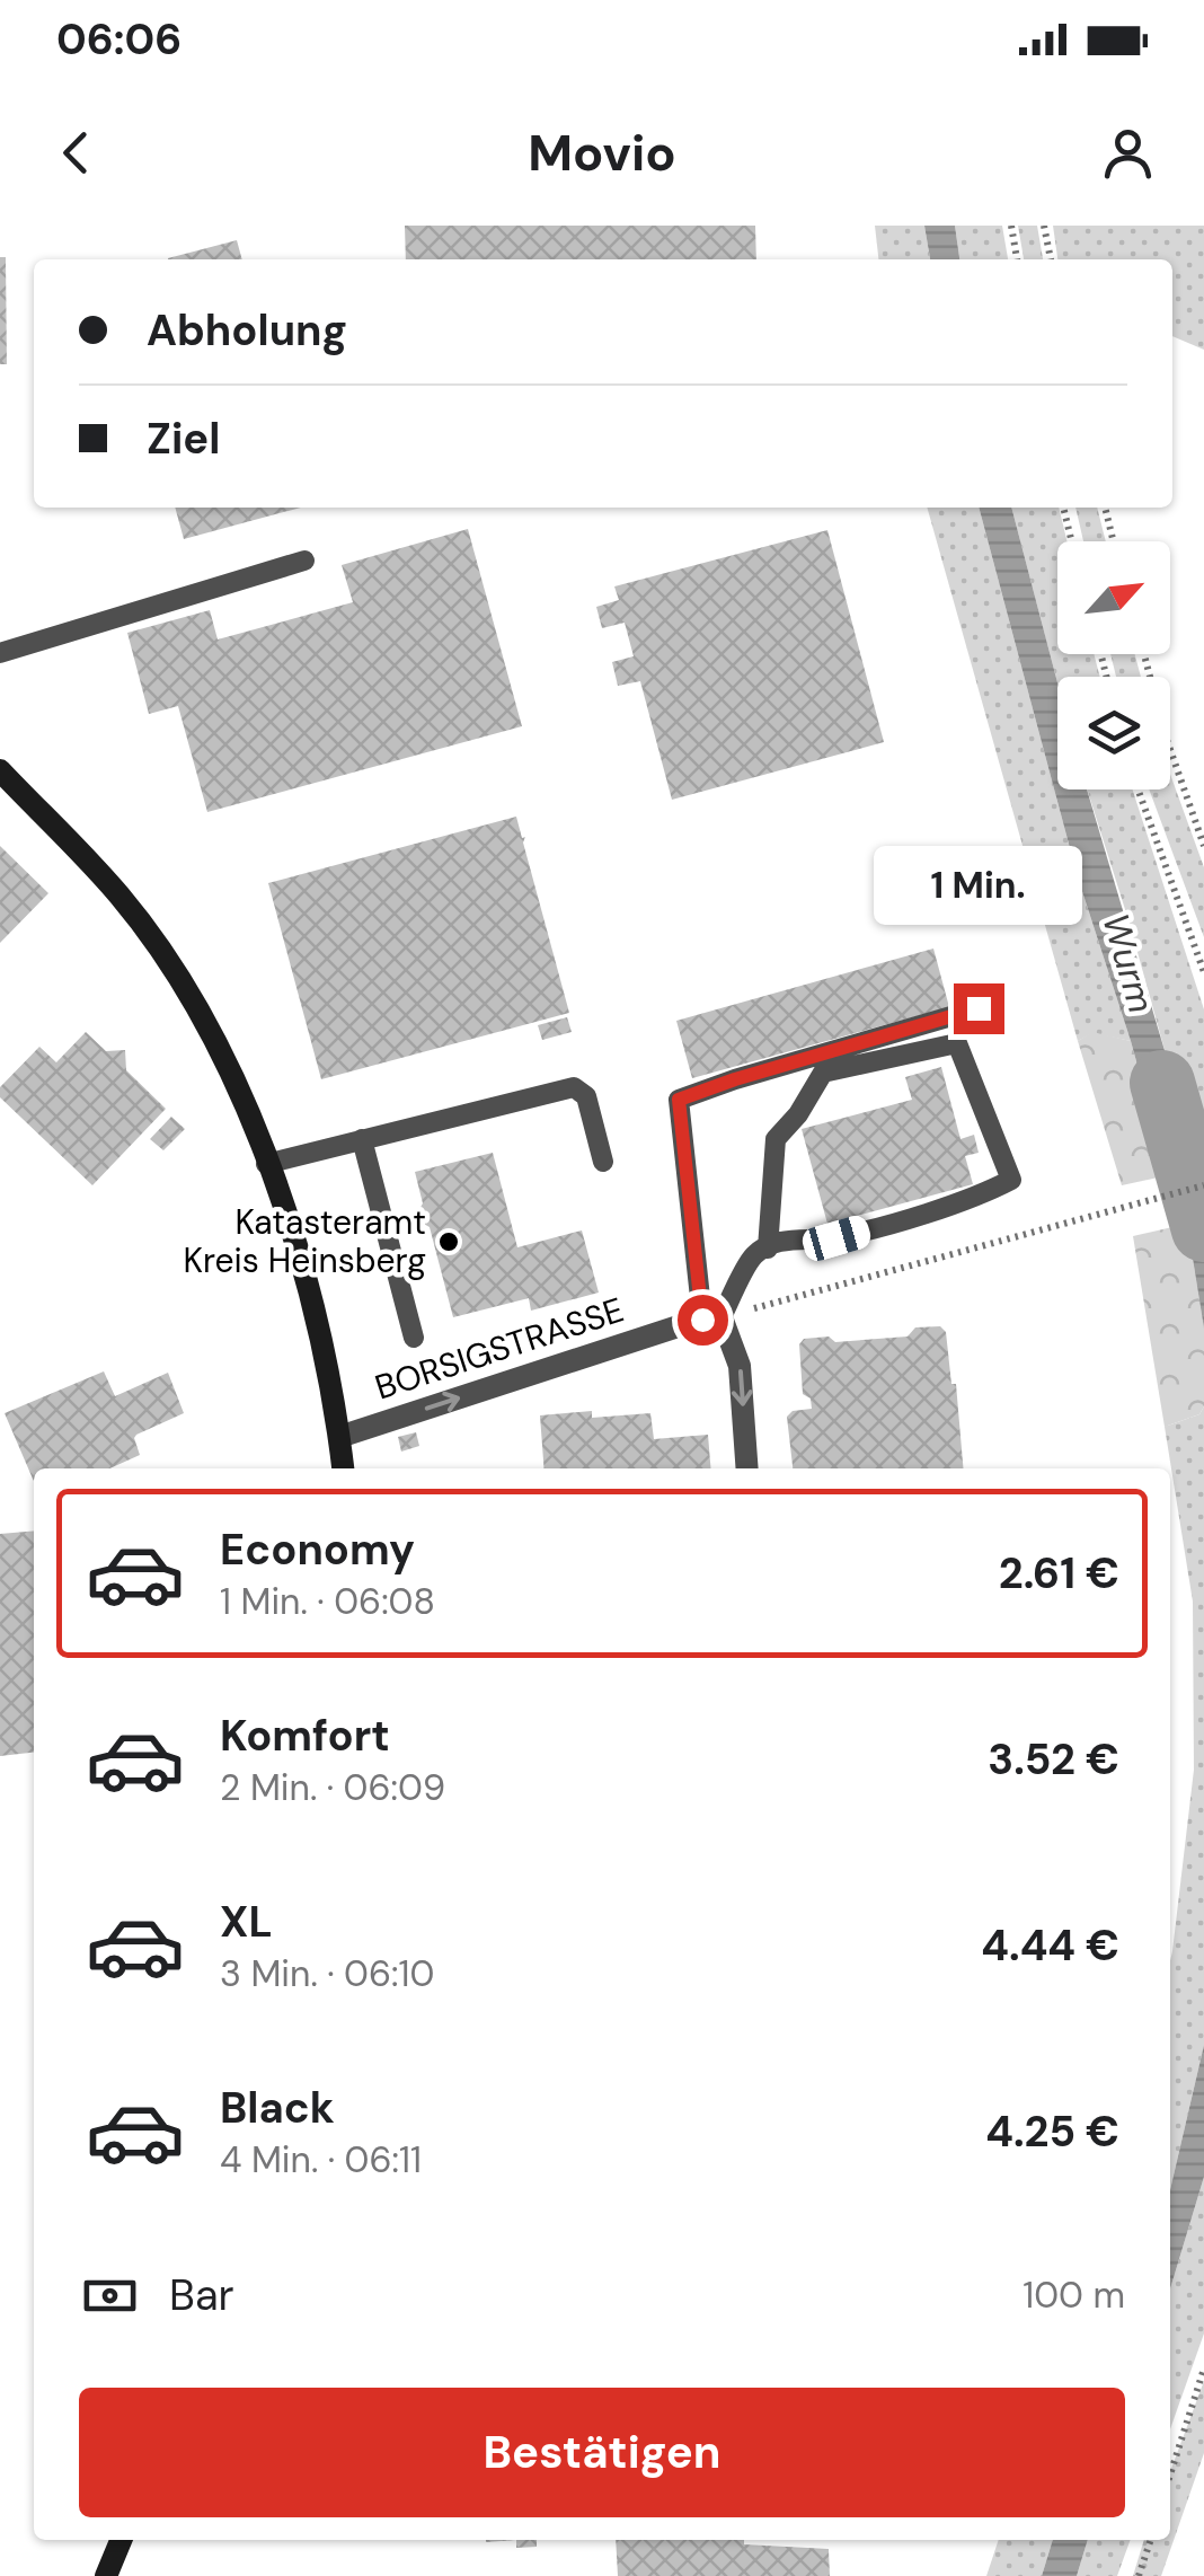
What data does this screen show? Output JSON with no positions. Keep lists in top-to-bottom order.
{
  "streets": {
    "street": ["BORSIGSTRASSE"]
  },
  "water": ["Wurm"],
  "places": ["Katasteramt Kreis Heinsberg"],
  "north": "top right",
  "page": {
    "status": "06:06",
    "header": "Movio",
    "banner": ["Abholung", "Ziel"],
    "bubble": "1 Min.",
    "list": [
      {
        "name": "Economy",
        "note": "1 Min. · 06:08",
        "value": "2.61 €"
      },
      {
        "name": "Komfort",
        "note": "2 Min. · 06:09",
        "value": "3.52 €"
      },
      {
        "name": "XL",
        "note": "3 Min. · 06:10",
        "value": "4.44 €"
      },
      {
        "name": "Black",
        "note": "4 Min. · 06:11",
        "value": "4.25 €"
      }
    ],
    "pay": ["Bar", "100 m"],
    "buttons": "Bestätigen"
  }
}
